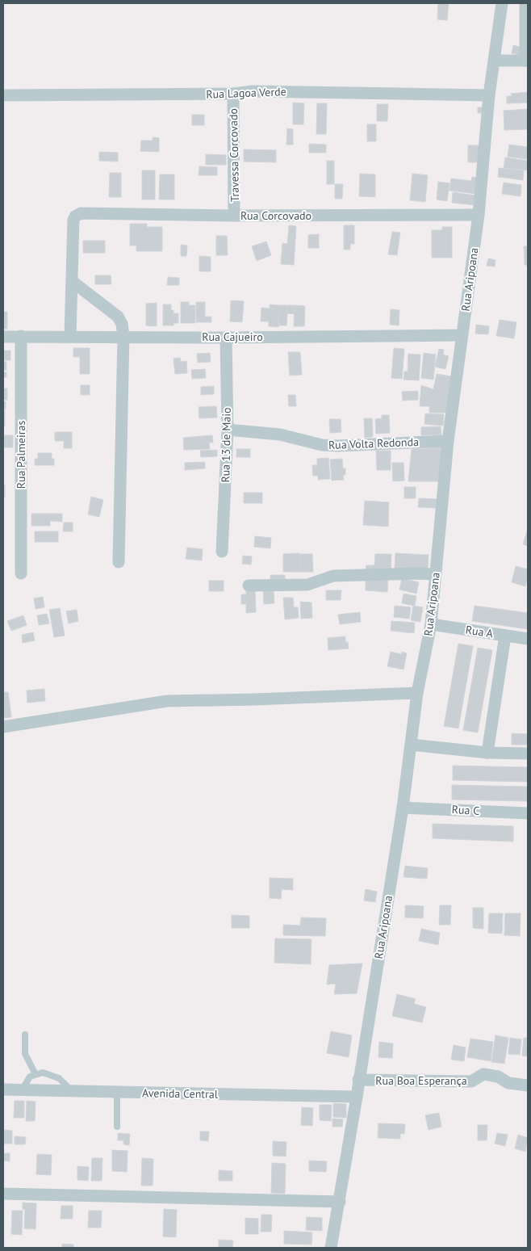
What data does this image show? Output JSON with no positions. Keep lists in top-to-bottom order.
{
  "streets": {
    "street": [
      "Rua Lagoa Verde",
      "Travessa Corcovado",
      "Rua Corcovado",
      "Rua Aripoana",
      "Rua Cajueiro",
      "Rua Volta Redonda",
      "Rua 13 de Maio",
      "Rua Palmeiras",
      "Rua A",
      "Rua C",
      "Rua Boa Esperança",
      "Avenida Central"
    ]
  },
  "crossings": [
    ["Rua Lagoa Verde", "Travessa Corcovado"],
    ["Rua Lagoa Verde", "Rua Aripoana"],
    ["Travessa Corcovado", "Rua Corcovado"],
    ["Rua Corcovado", "Rua Aripoana"],
    ["Rua Aripoana", "Rua Cajueiro"],
    ["Rua Aripoana", "Rua Volta Redonda"],
    ["Rua Aripoana", "Rua A"],
    ["Rua Aripoana", "Rua C"],
    ["Rua Aripoana", "Rua Boa Esperança"],
    ["Rua Aripoana", "Avenida Central"],
    ["Rua Cajueiro", "Rua 13 de Maio"],
    ["Rua Cajueiro", "Rua Palmeiras"],
    ["Rua Volta Redonda", "Rua 13 de Maio"]
  ]
}
